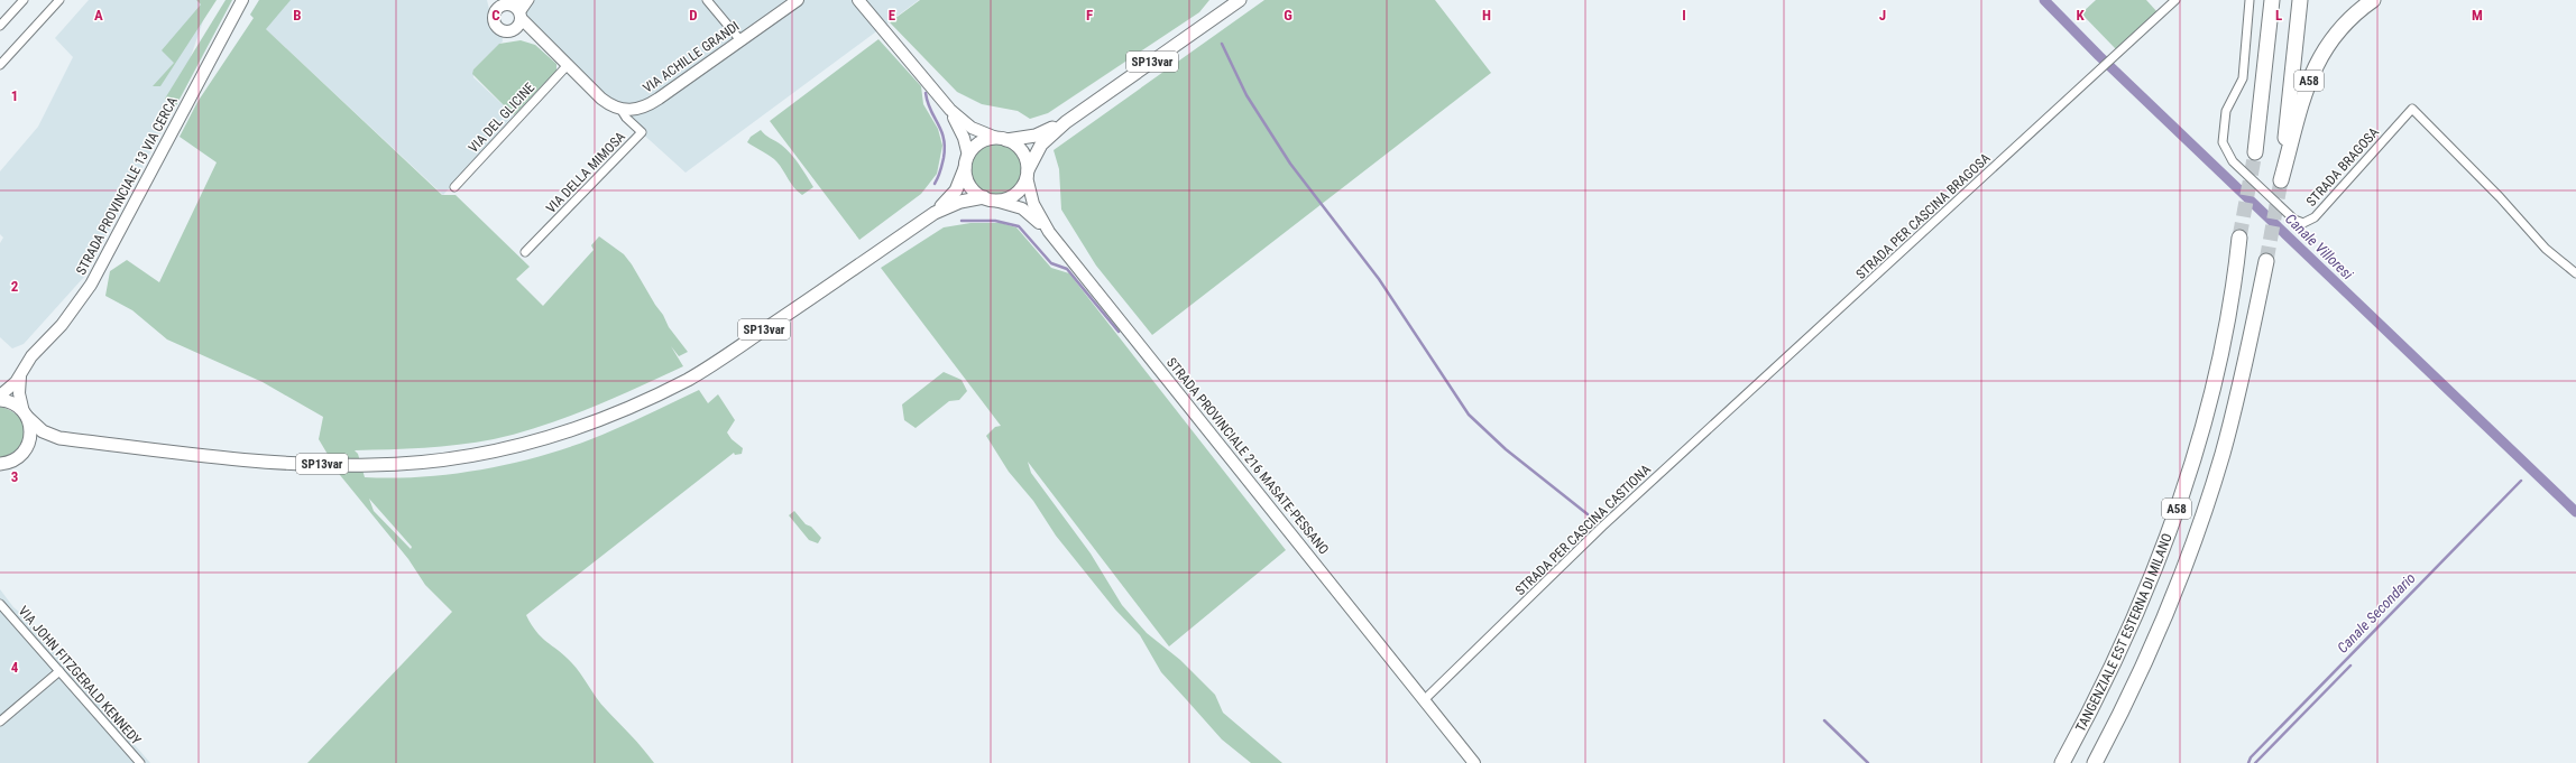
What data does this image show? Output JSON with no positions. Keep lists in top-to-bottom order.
{
  "streets": {
    "highway": ["A58", "TANGENZIALE EST ESTERNA DI MILANO"],
    "main road": ["SP13var", "STRADA PROVINCIALE 13 VIA CERCA"],
    "street": [
      "VIA ACHILLE GRANDI",
      "VIA DEL GLICINE",
      "STRADA BRAGOSA",
      "VIA DELLA MIMOSA",
      "STRADA PER CASCINA BRAGOSA",
      "STRADA PROVINCIALE 216 MASATE-PESSANO",
      "STRADA PER CASCINA CASTIONA",
      "VIA JOHN FITZGERALD KENNEDY"
    ]
  },
  "crossings": [
    ["VIA ACHILLE GRANDI", "VIA DELLA MIMOSA"],
    ["SP13var", "STRADA PROVINCIALE 13 VIA CERCA"],
    ["STRADA PER CASCINA BRAGOSA", "STRADA PER CASCINA CASTIONA"],
    ["STRADA PROVINCIALE 216 MASATE-PESSANO", "STRADA PER CASCINA CASTIONA"]
  ],
  "water": ["Canale Villoresi", "Canale Secondario"],
  "grid": {
    "columns": [
      "A",
      "B",
      "C",
      "D",
      "E",
      "F",
      "G",
      "H",
      "I",
      "J",
      "K",
      "L",
      "M"
    ],
    "rows": [
      "1",
      "2",
      "3",
      "4"
    ]
  }
}
